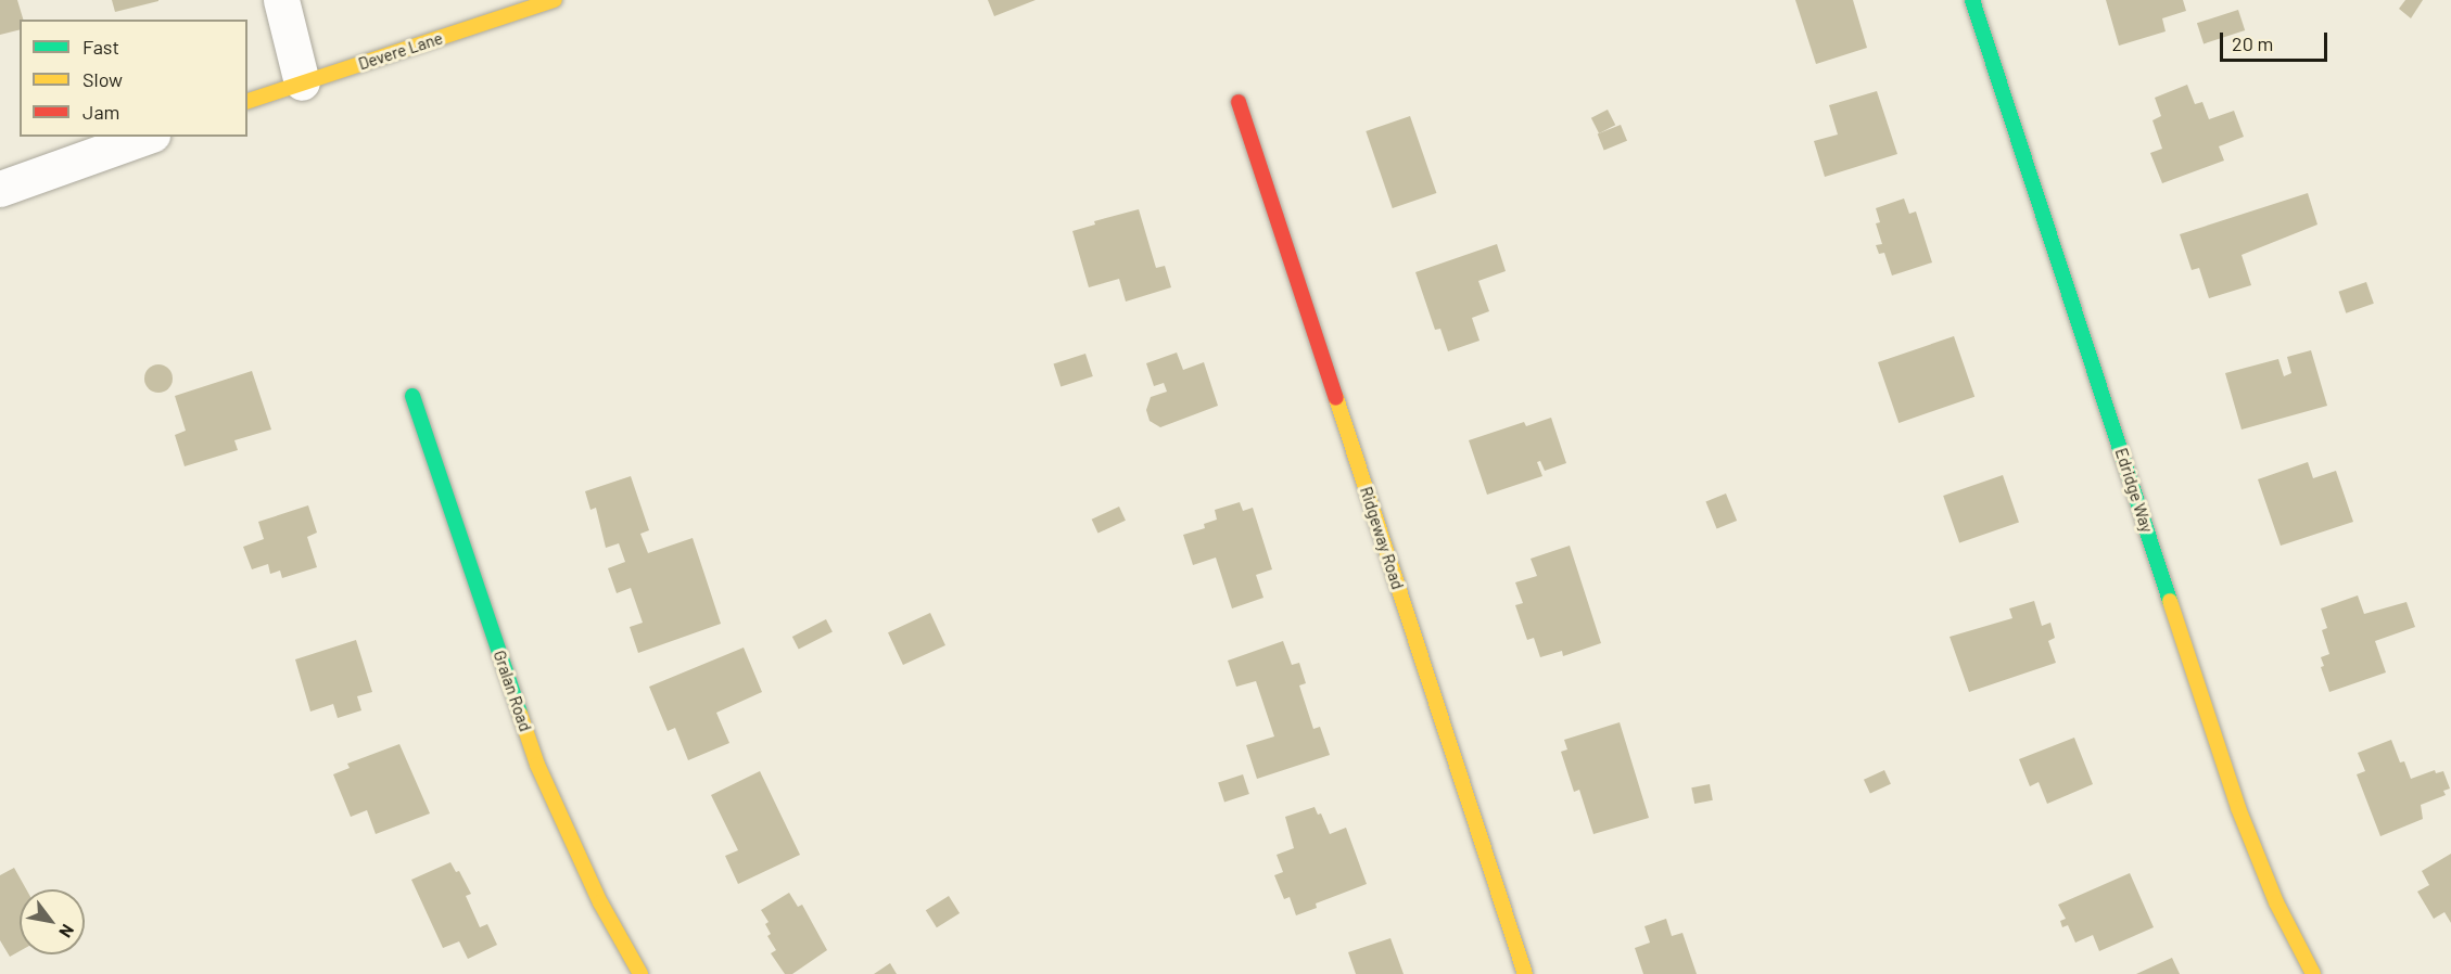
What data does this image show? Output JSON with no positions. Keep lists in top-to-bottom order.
{
  "streets": {
    "street": [
      "Devere Lane",
      "Edridge Way",
      "Ridgeway Road",
      "Gralan Road"
    ]
  },
  "legend": ["Fast", "Slow", "Jam"],
  "scale_bar": "20 m",
  "north": "bottom right"
}
